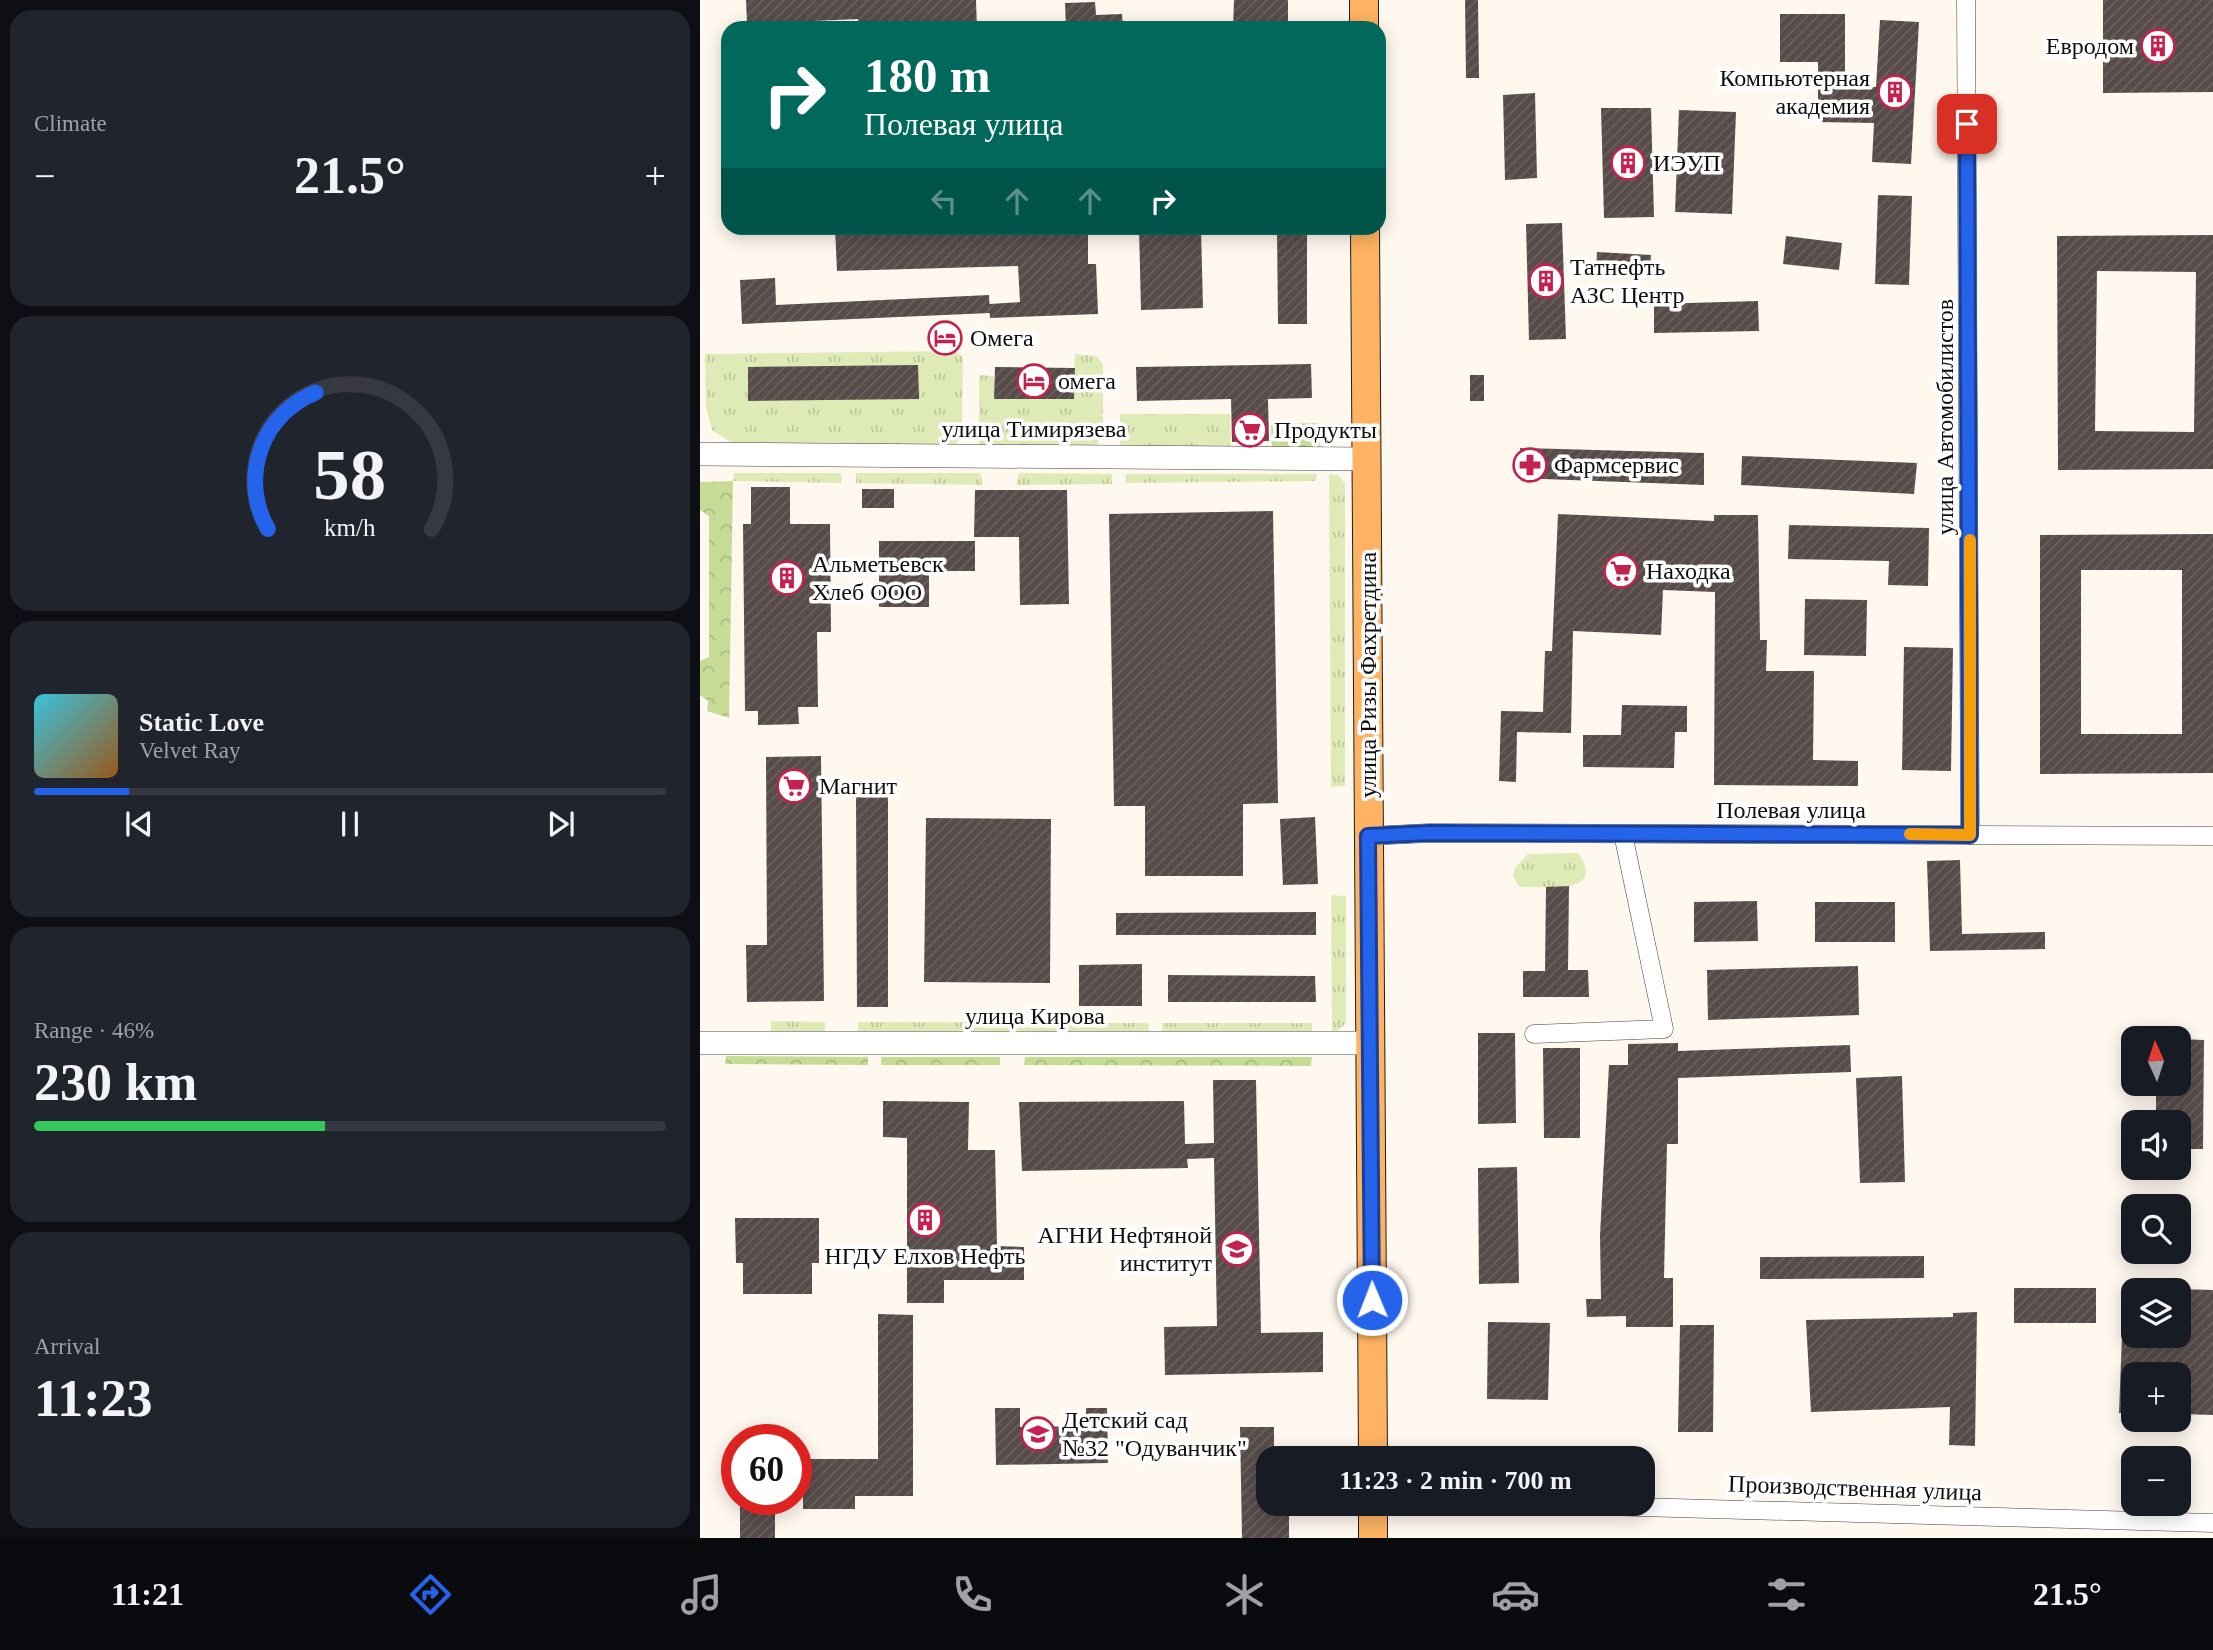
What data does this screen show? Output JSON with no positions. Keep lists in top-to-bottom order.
{
  "streets": {
    "main road": ["улица Ризы Фахретдина"],
    "street": [
      "улица Автомобилистов",
      "улица Тимирязева",
      "Полевая улица",
      "улица Кирова",
      "Производственная улица"
    ]
  },
  "crossings": [
    ["улица Автомобилистов", "Полевая улица"],
    ["улица Тимирязева", "улица Ризы Фахретдина"],
    ["улица Ризы Фахретдина", "Полевая улица"],
    ["улица Ризы Фахретдина", "улица Кирова"]
  ],
  "places": {
    "building": [
      "Евродом",
      "Компьютерная академия",
      "ИЭУП",
      "Татнефть АЗС Центр",
      "Альметьевск Хлеб ООО",
      "НГДУ Елхов Нефть"
    ],
    "hotel": ["Омега", "омега"],
    "supermarket": ["Продукты", "Находка", "Магнит"],
    "pharmacy": ["Фармсервис"],
    "school or university": ["АГНИ Нефтяной институт", "Детский сад №32 \"Одуванчик\""]
  },
  "north": "top",
  "page": {
    "tile": [
      "Climate",
      ["Range · 46%", "230 km"],
      ["Arrival", "11:23"]
    ],
    "turn": ["180 m", "Полевая улица"],
    "heat": ["−", "21.5°", "+"],
    "song": ["Static Love", "Velvet Ray"],
    "map_buttons": ["+", "−"],
    "limit": "60",
    "trip": "11:23 · 2 min · 700 m",
    "tabs": ["11:21", "21.5°"],
    "gauge": ["58", "km/h"]
  }
}
